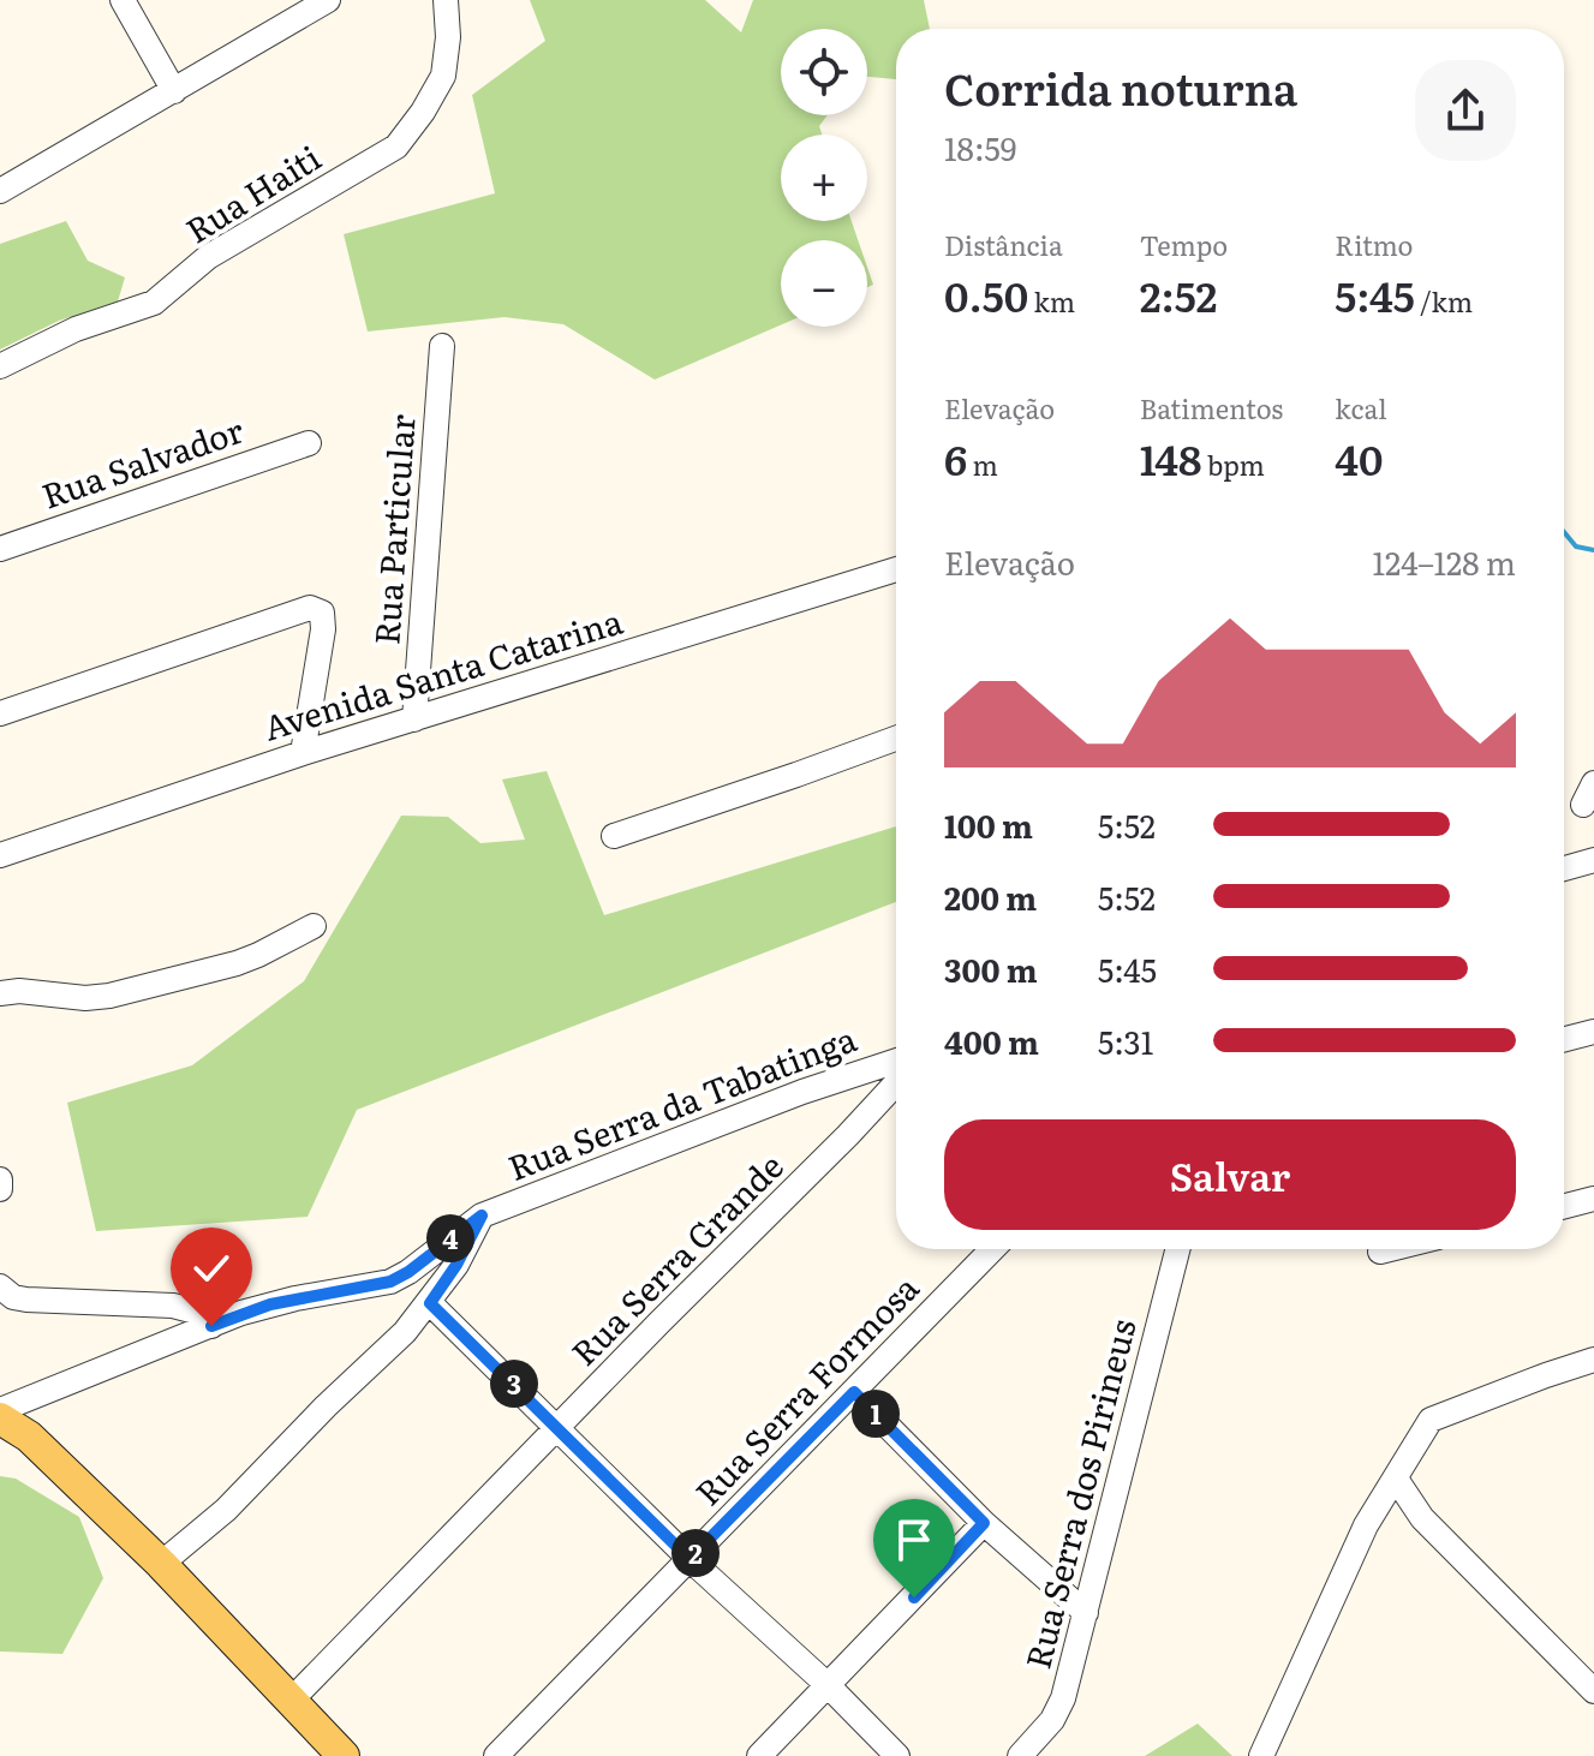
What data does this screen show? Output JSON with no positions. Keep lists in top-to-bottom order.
{
  "streets": {
    "street": [
      "Rua Haiti",
      "Rua Salvador",
      "Rua Particular",
      "Avenida Santa Catarina",
      "Rua Serra da Tabatinga",
      "Rua Serra Grande",
      "Rua Serra Formosa",
      "Rua Serra dos Pirineus"
    ]
  },
  "crossings": [
    ["Rua Particular", "Avenida Santa Catarina"]
  ],
  "page": {
    "map_buttons": ["+", "−"],
    "heading": ["Corrida noturna", "18:59"],
    "stats": [
      ["Distância", "0.50 km"],
      ["Tempo", "2:52"],
      ["Ritmo", "5:45 /km"],
      ["Elevação", "6 m"],
      ["Batimentos", "148 bpm"],
      ["kcal", "40"]
    ],
    "chart": ["Elevação", "124–128 m"],
    "list": [
      {
        "name": "100 m",
        "note": "5:52"
      },
      {
        "name": "200 m",
        "note": "5:52"
      },
      {
        "name": "300 m",
        "note": "5:45"
      },
      {
        "name": "400 m",
        "note": "5:31"
      }
    ],
    "buttons": "Salvar",
    "pins": [
      "4",
      "3",
      "1",
      "2"
    ]
  }
}
